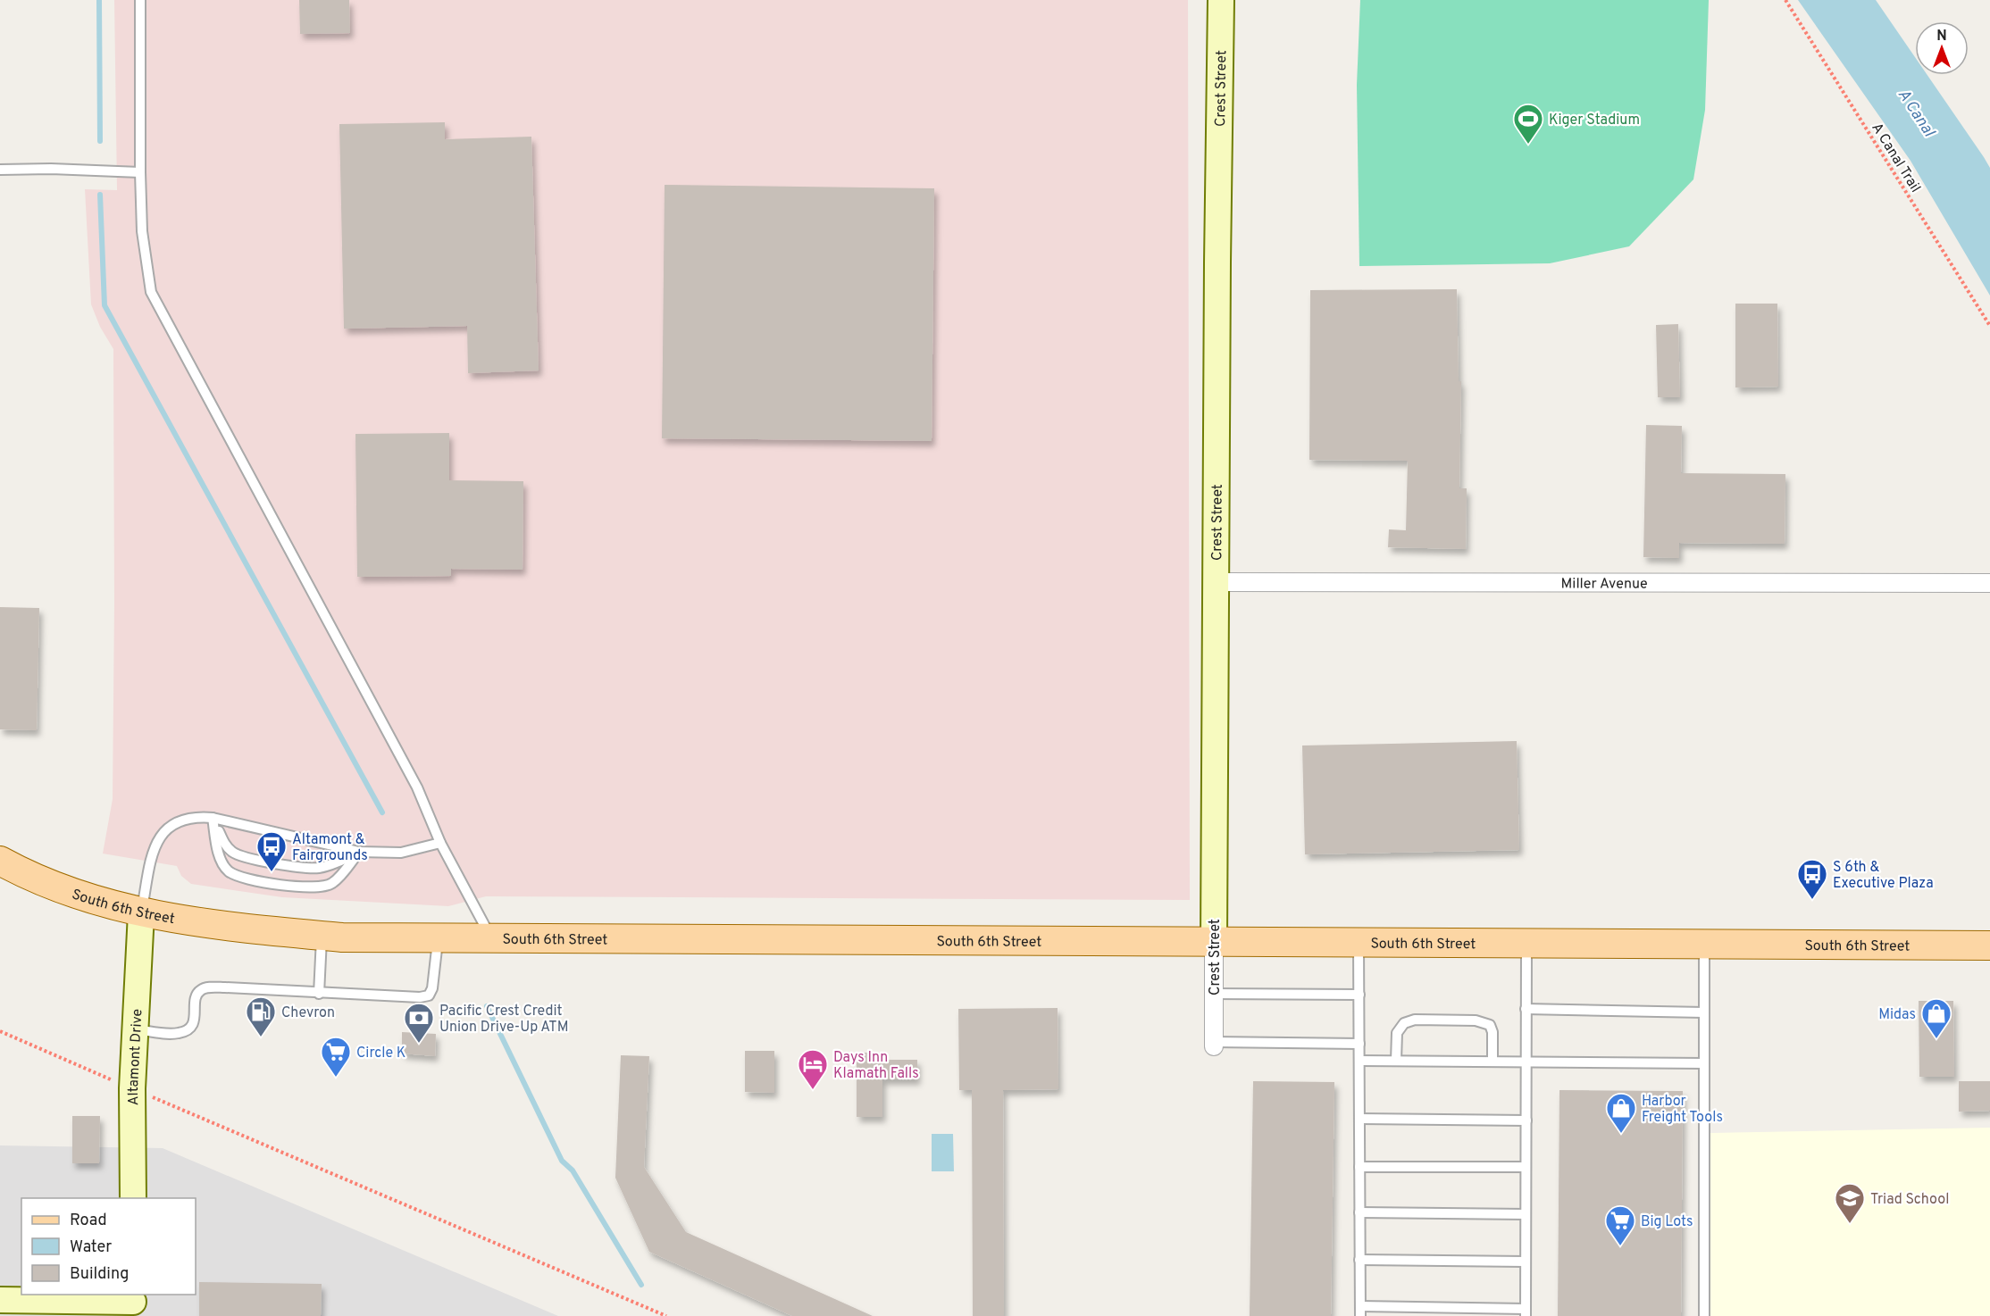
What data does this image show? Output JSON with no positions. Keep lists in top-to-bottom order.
{
  "streets": {
    "main road": ["South 6th Street"],
    "street": ["Crest Street", "Miller Avenue", "Altamont Drive"],
    "path": ["A Canal Trail"]
  },
  "crossings": [
    ["Crest Street", "Miller Avenue"],
    ["Crest Street", "South 6th Street"],
    ["South 6th Street", "Altamont Drive"]
  ],
  "water": ["A Canal"],
  "places": {
    "sports": ["Kiger Stadium"],
    "bus stop": ["Altamont & Fairgrounds", "S 6th & Executive Plaza"],
    "fuel station": ["Chevron"],
    "shop": ["Midas", "Harbor Freight Tools"],
    "bank": ["Pacific Crest Credit Union Drive-Up ATM"],
    "supermarket": ["Circle K", "Big Lots"],
    "hotel": ["Days Inn Klamath Falls"],
    "school or university": ["Triad School"]
  },
  "legend": ["Road", "Water", "Building"],
  "north": "top"
}
